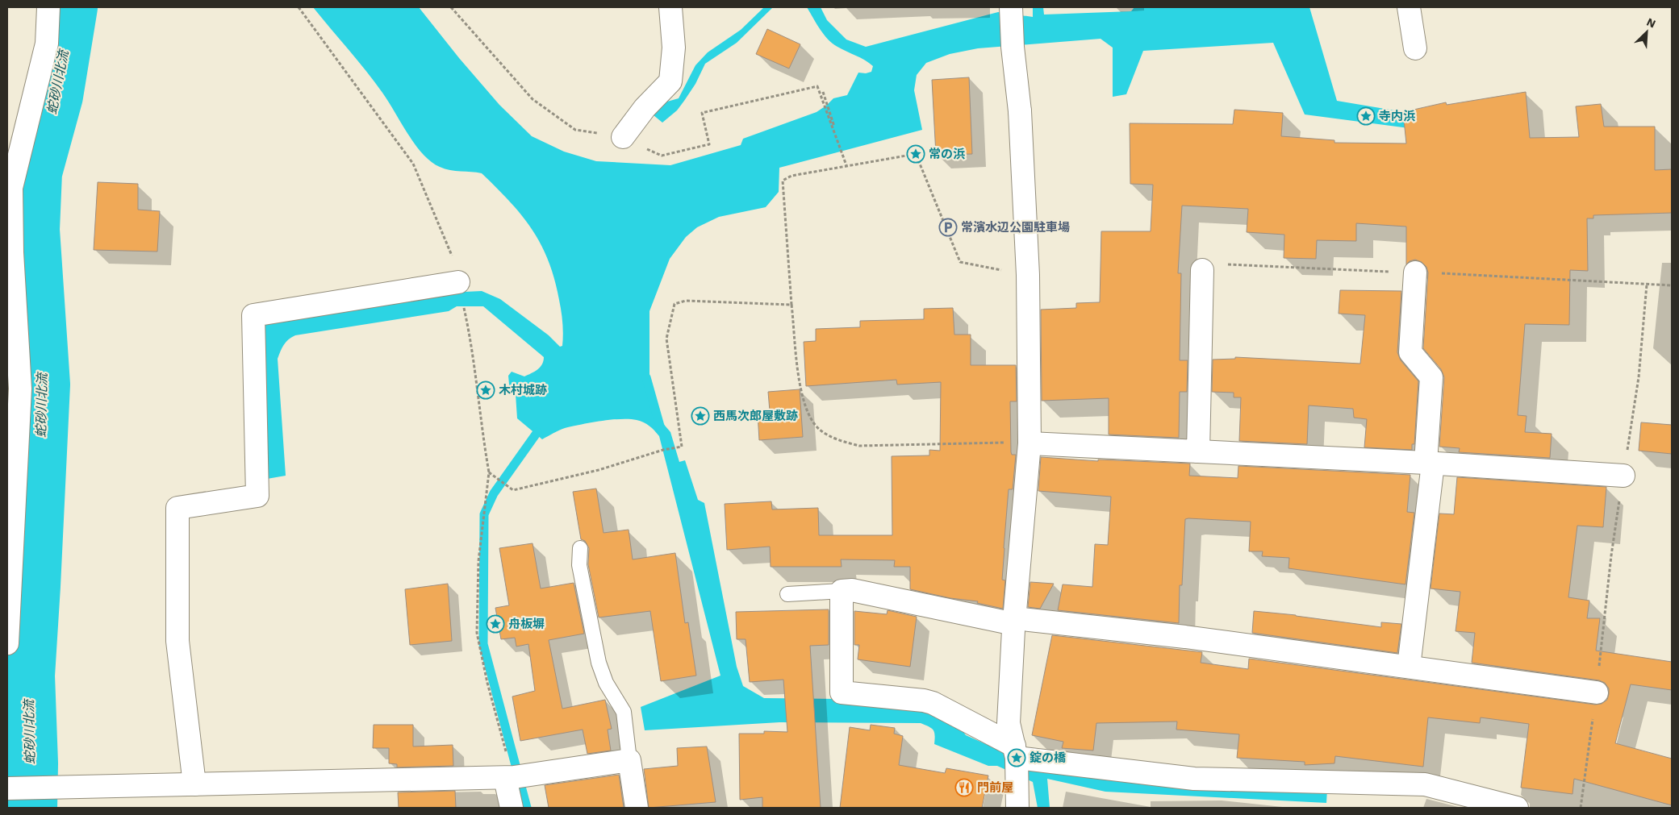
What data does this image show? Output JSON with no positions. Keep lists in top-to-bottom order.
{
  "water": ["蛇砂川北流"],
  "places": {
    "place": [
      "寺内浜",
      "常の浜",
      "木村城跡",
      "西馬次郎屋敷跡",
      "舟板塀",
      "錠の橋"
    ],
    "parking": ["常濱水辺公園駐車場"],
    "restaurant": ["門前屋"]
  },
  "north": "top right"
}
